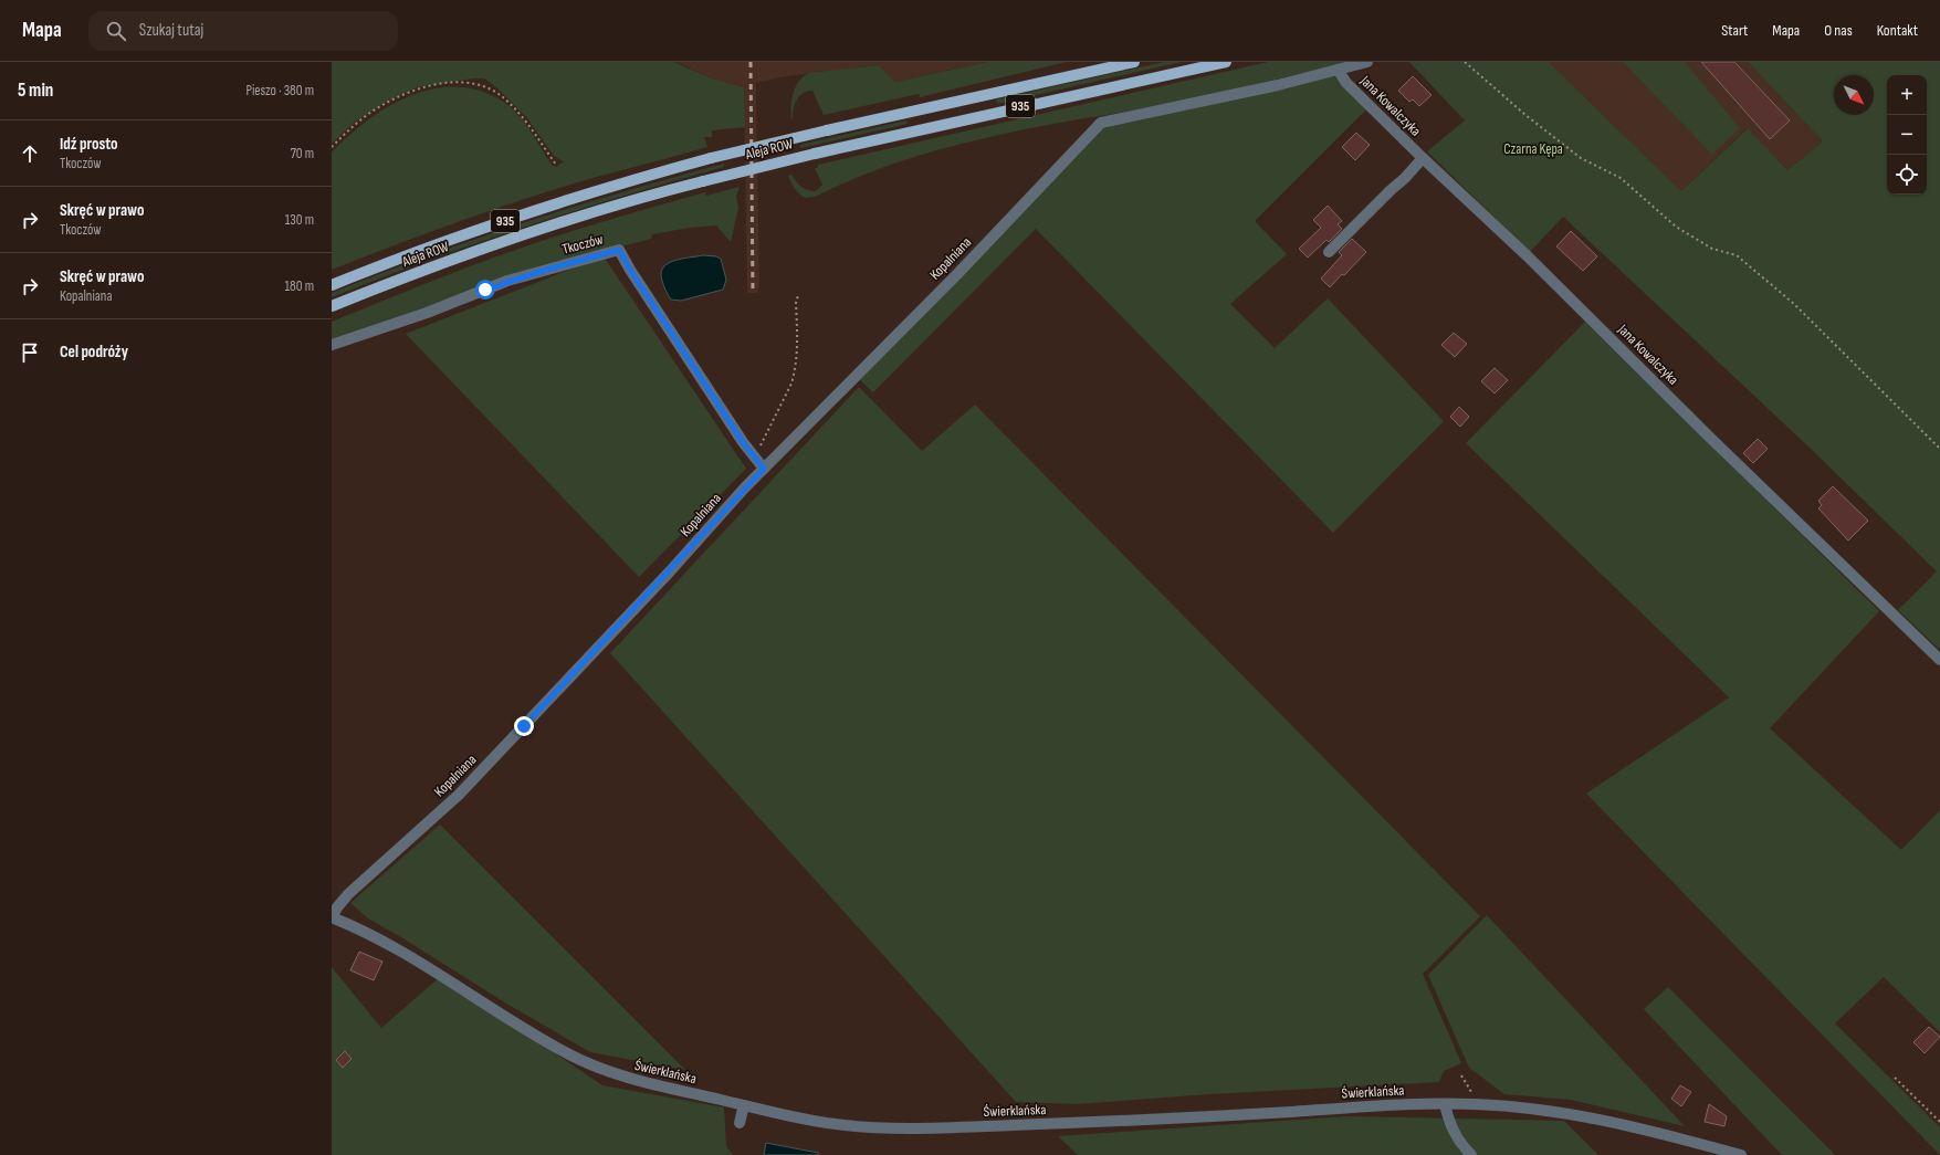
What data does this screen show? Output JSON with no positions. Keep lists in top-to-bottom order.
{
  "streets": {
    "main road": ["935", "Aleja ROW"],
    "street": [
      "Jana Kowalczyka",
      "Tkoczów",
      "Kopalniana",
      "Świerklańska"
    ]
  },
  "crossings": [
    ["Jana Kowalczyka", "Kopalniana"],
    ["Tkoczów", "Kopalniana"],
    ["Kopalniana", "Świerklańska"]
  ],
  "parks": ["Czarna Kępa"],
  "north": "bottom right",
  "page": {
    "header": "Mapa",
    "search": "Szukaj tutaj",
    "nav": [
      "Start",
      "Mapa",
      "O nas",
      "Kontakt"
    ],
    "heading": ["5 min", "Pieszo · 380 m"],
    "map_buttons": ["+", "−"],
    "list": [
      ["Idź prosto", "Tkoczów", "70 m"],
      ["Skręć w prawo", "Tkoczów", "130 m"],
      ["Skręć w prawo", "Kopalniana", "180 m"],
      "Cel podróży"
    ]
  }
}
